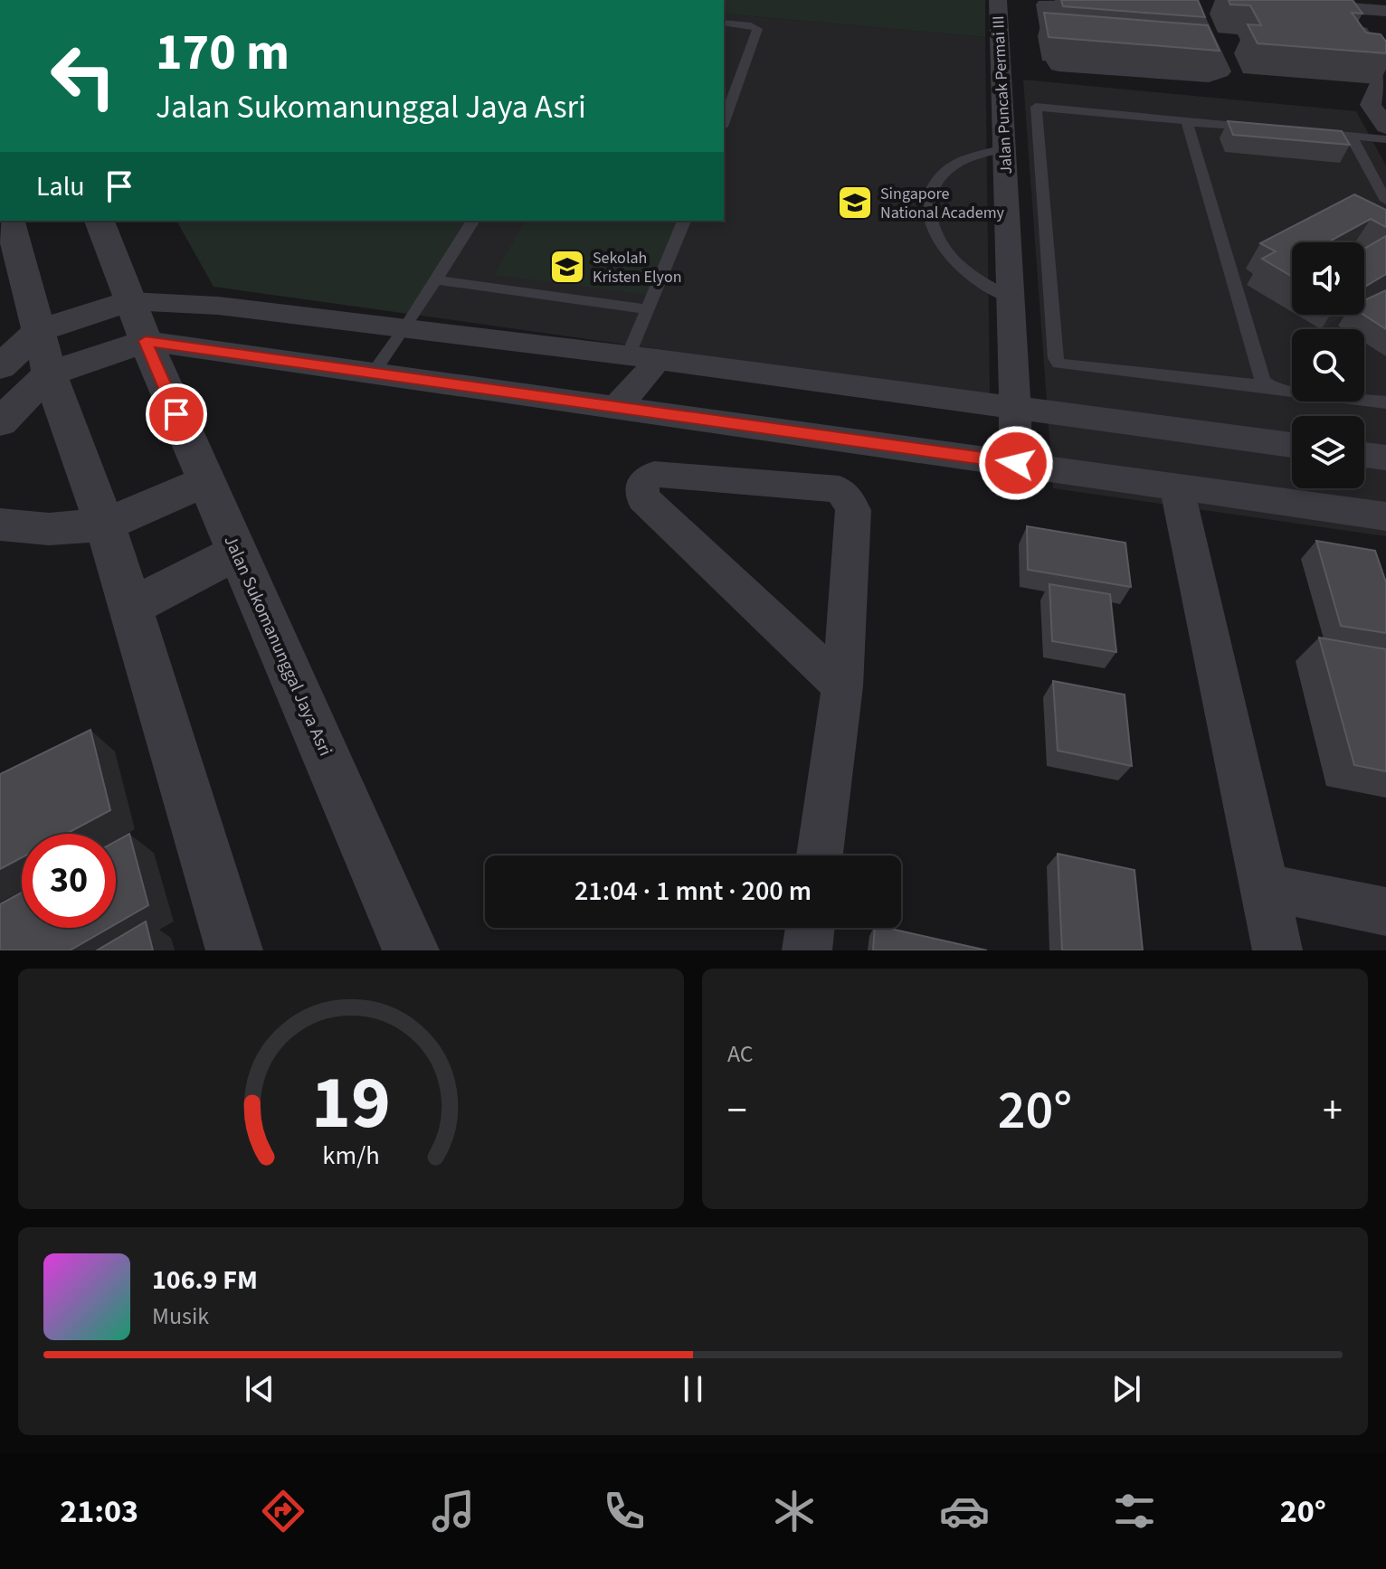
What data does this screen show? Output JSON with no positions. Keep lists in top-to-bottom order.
{
  "streets": {
    "street": ["Jalan Puncak Permai III", "Jalan Sukomanunggal Jaya Asri"]
  },
  "places": {
    "school or university": ["Singapore National Academy", "Sekolah Kristen Elyon"]
  },
  "page": {
    "turn": ["170 m", "Jalan Sukomanunggal Jaya Asri"],
    "then": "Lalu",
    "limit": "30",
    "trip": "21:04 · 1 mnt · 200 m",
    "tile": "AC",
    "heat": ["−", "20°", "+"],
    "song": ["106.9 FM", "Musik"],
    "tabs": ["21:03", "20°"],
    "gauge": ["19", "km/h"]
  }
}
